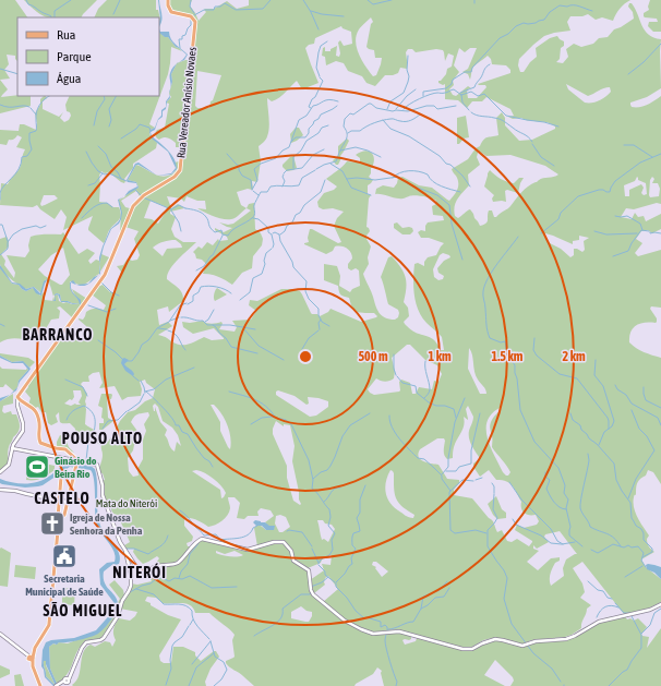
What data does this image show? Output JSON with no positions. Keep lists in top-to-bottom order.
{
  "streets": {
    "main road": ["Rua Vereador Anísio Novaes"]
  },
  "districts": [
    "BARRANCO",
    "POUSO ALTO",
    "CASTELO",
    "NITERÓI",
    "SÃO MIGUEL"
  ],
  "parks": ["Mata do Niterói"],
  "places": {
    "sports": ["Ginásio do Beira Rio"],
    "church": ["Igreja de Nossa Senhora da Penha"],
    "public building": ["Secretaria Municipal de Saúde"]
  },
  "legend": ["Rua", "Parque", "Água"],
  "rings": [
    "500 m",
    "1 km",
    "1.5 km",
    "2 km"
  ]
}
